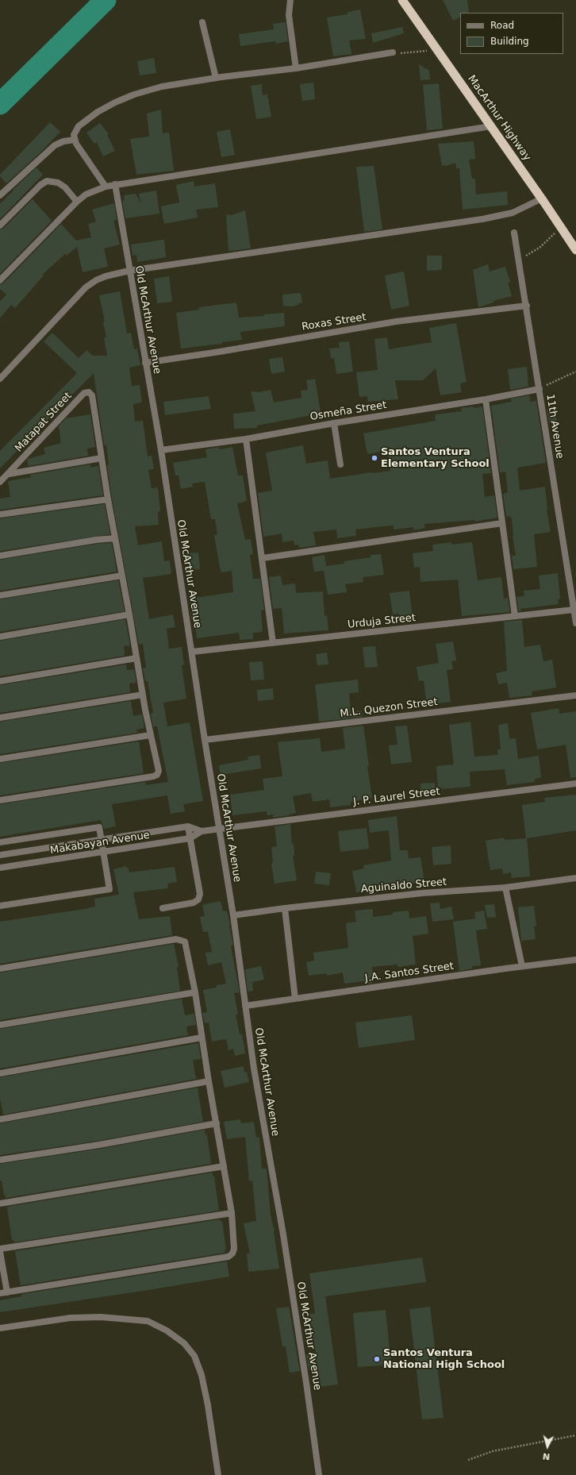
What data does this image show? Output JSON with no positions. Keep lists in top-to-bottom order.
{
  "streets": {
    "highway": ["MacArthur Highway"],
    "street": [
      "Old McArthur Avenue",
      "Roxas Street",
      "Osmeña Street",
      "Matapat Street",
      "11th Avenue",
      "Urduja Street",
      "M.L. Quezon Street",
      "J. P. Laurel Street",
      "Makabayan Avenue",
      "Aguinaldo Street",
      "J.A. Santos Street"
    ]
  },
  "crossings": [
    ["Old McArthur Avenue", "Roxas Street"],
    ["Old McArthur Avenue", "Osmeña Street"],
    ["Old McArthur Avenue", "Urduja Street"],
    ["Old McArthur Avenue", "M.L. Quezon Street"],
    ["Old McArthur Avenue", "J. P. Laurel Street"],
    ["Old McArthur Avenue", "Makabayan Avenue"],
    ["Old McArthur Avenue", "Aguinaldo Street"],
    ["Old McArthur Avenue", "J.A. Santos Street"],
    ["Roxas Street", "11th Avenue"],
    ["Osmeña Street", "11th Avenue"],
    ["11th Avenue", "Urduja Street"],
    ["J. P. Laurel Street", "Makabayan Avenue"]
  ],
  "places": ["Santos Ventura Elementary School", "Santos Ventura National High School"],
  "legend": ["Road", "Building"],
  "north": "bottom"
}
